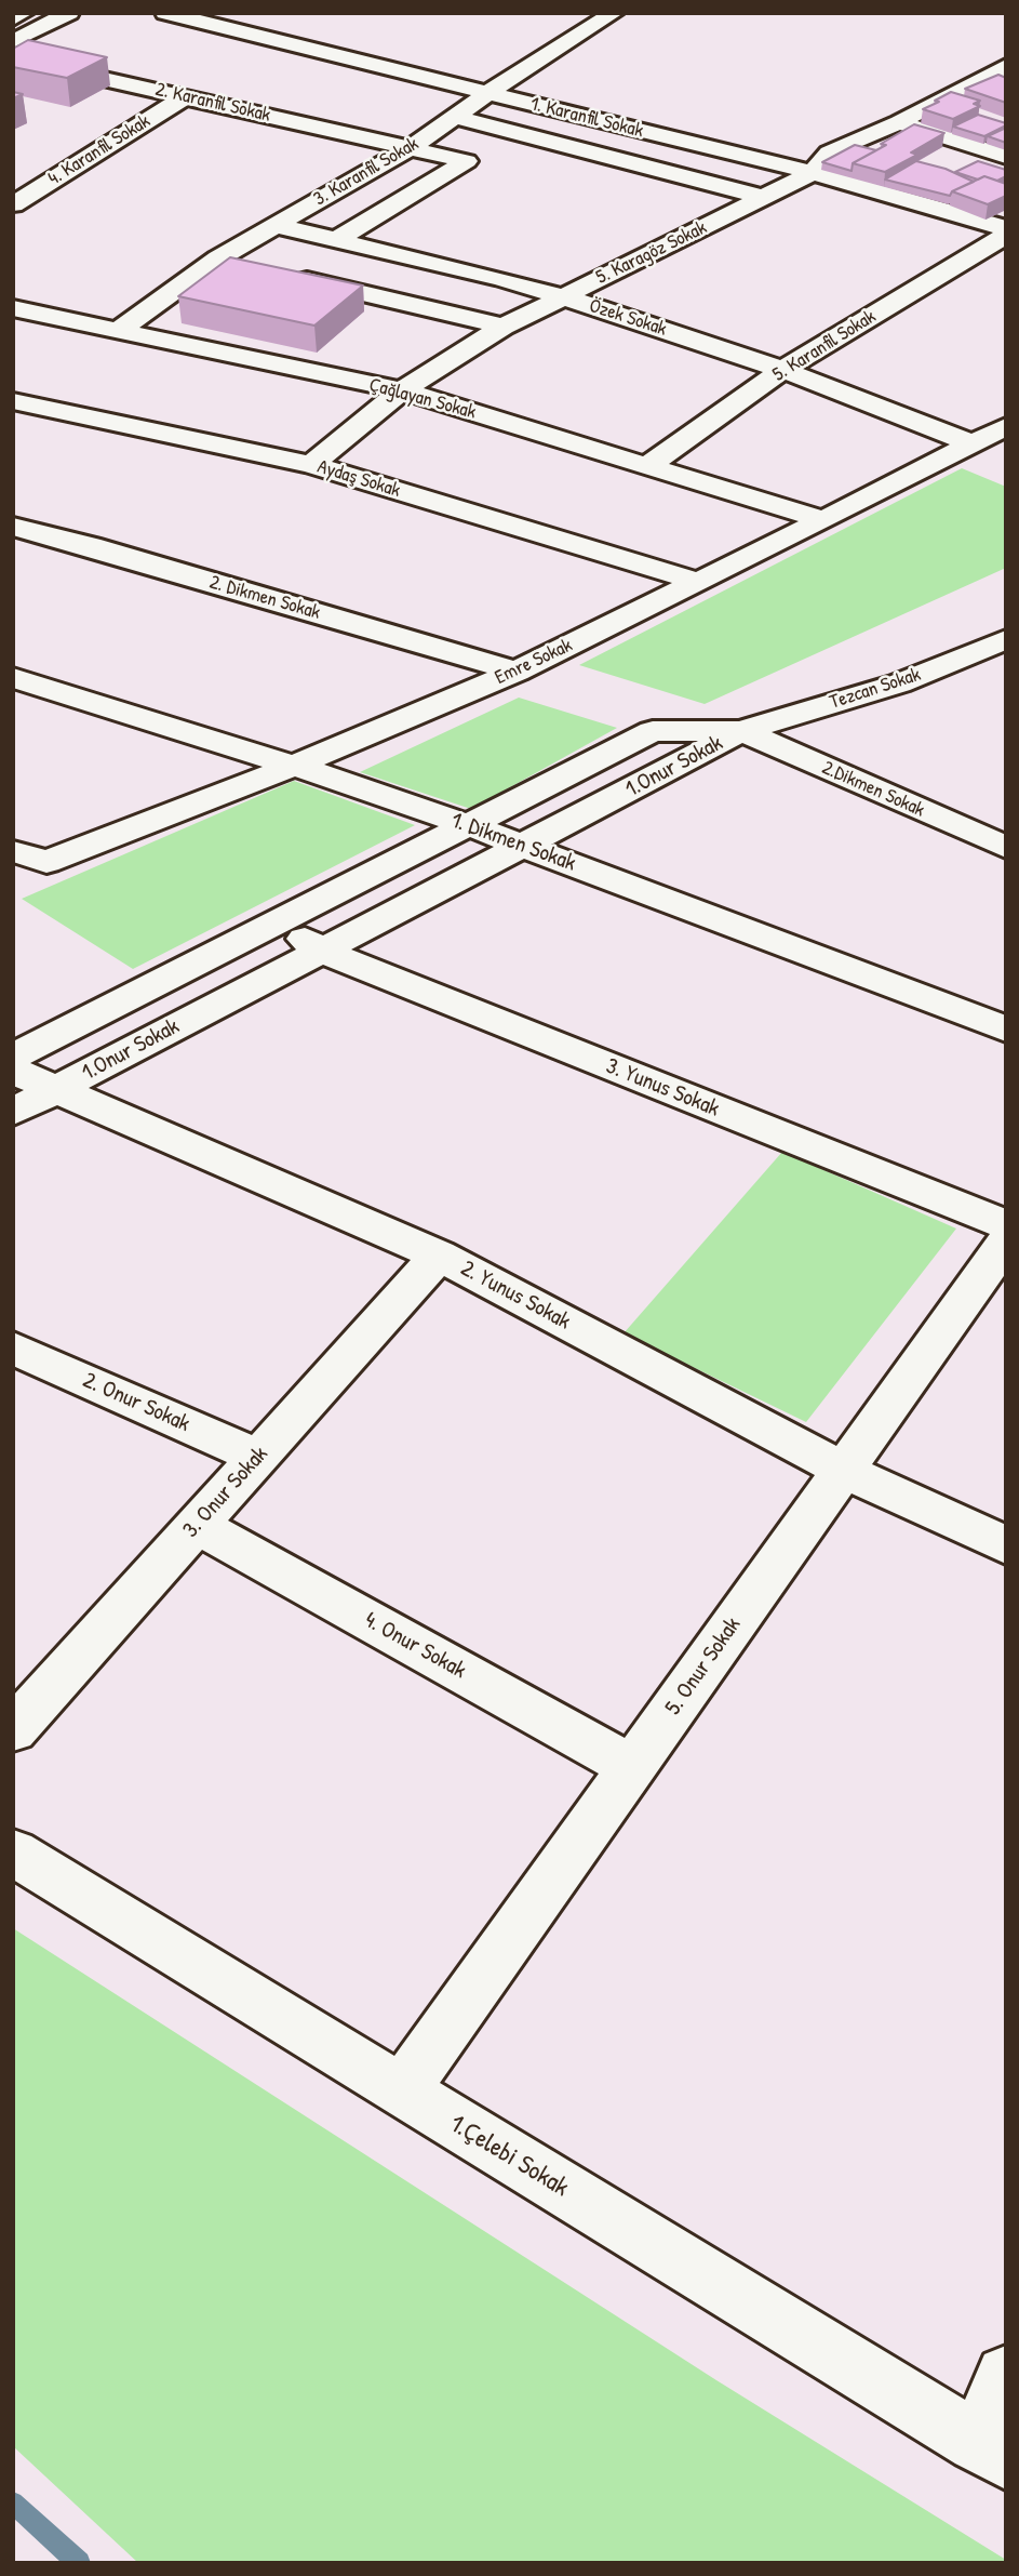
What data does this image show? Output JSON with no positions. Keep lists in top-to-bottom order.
{
  "streets": {
    "main road": [
      "2. Karanfil Sokak",
      "1. Karanfil Sokak",
      "4. Karanfil Sokak",
      "3. Karanfil Sokak",
      "5. Karagöz Sokak",
      "Özek Sokak",
      "5. Karanfil Sokak",
      "Çağlayan Sokak",
      "Aydaş Sokak",
      "2. Dikmen Sokak",
      "Emre Sokak",
      "Tezcan Sokak",
      "1.Onur Sokak",
      "2.Dikmen Sokak",
      "1. Dikmen Sokak",
      "3. Yunus Sokak",
      "2. Yunus Sokak",
      "2. Onur Sokak",
      "3. Onur Sokak",
      "4. Onur Sokak",
      "5. Onur Sokak",
      "1.Çelebi Sokak"
    ]
  },
  "crossings": [
    ["2. Karanfil Sokak", "4. Karanfil Sokak"],
    ["2. Karanfil Sokak", "3. Karanfil Sokak"],
    ["2. Karanfil Sokak", "Özek Sokak"],
    ["1. Karanfil Sokak", "3. Karanfil Sokak"],
    ["1. Karanfil Sokak", "5. Karagöz Sokak"],
    ["3. Karanfil Sokak", "Özek Sokak"],
    ["3. Karanfil Sokak", "Çağlayan Sokak"],
    ["5. Karagöz Sokak", "Özek Sokak"],
    ["5. Karagöz Sokak", "Çağlayan Sokak"],
    ["5. Karagöz Sokak", "Aydaş Sokak"],
    ["Özek Sokak", "5. Karanfil Sokak"],
    ["Özek Sokak", "Emre Sokak"],
    ["5. Karanfil Sokak", "Çağlayan Sokak"],
    ["Çağlayan Sokak", "Emre Sokak"],
    ["Aydaş Sokak", "Emre Sokak"],
    ["2. Dikmen Sokak", "Emre Sokak"],
    ["Emre Sokak", "1. Dikmen Sokak"],
    ["Tezcan Sokak", "1.Onur Sokak"],
    ["Tezcan Sokak", "2.Dikmen Sokak"],
    ["1.Onur Sokak", "2.Dikmen Sokak"],
    ["1.Onur Sokak", "1. Dikmen Sokak"],
    ["1.Onur Sokak", "3. Yunus Sokak"],
    ["1.Onur Sokak", "2. Yunus Sokak"],
    ["2. Yunus Sokak", "3. Onur Sokak"],
    ["2. Yunus Sokak", "5. Onur Sokak"],
    ["2. Onur Sokak", "3. Onur Sokak"],
    ["3. Onur Sokak", "4. Onur Sokak"],
    ["4. Onur Sokak", "5. Onur Sokak"],
    ["5. Onur Sokak", "1.Çelebi Sokak"]
  ]
}
